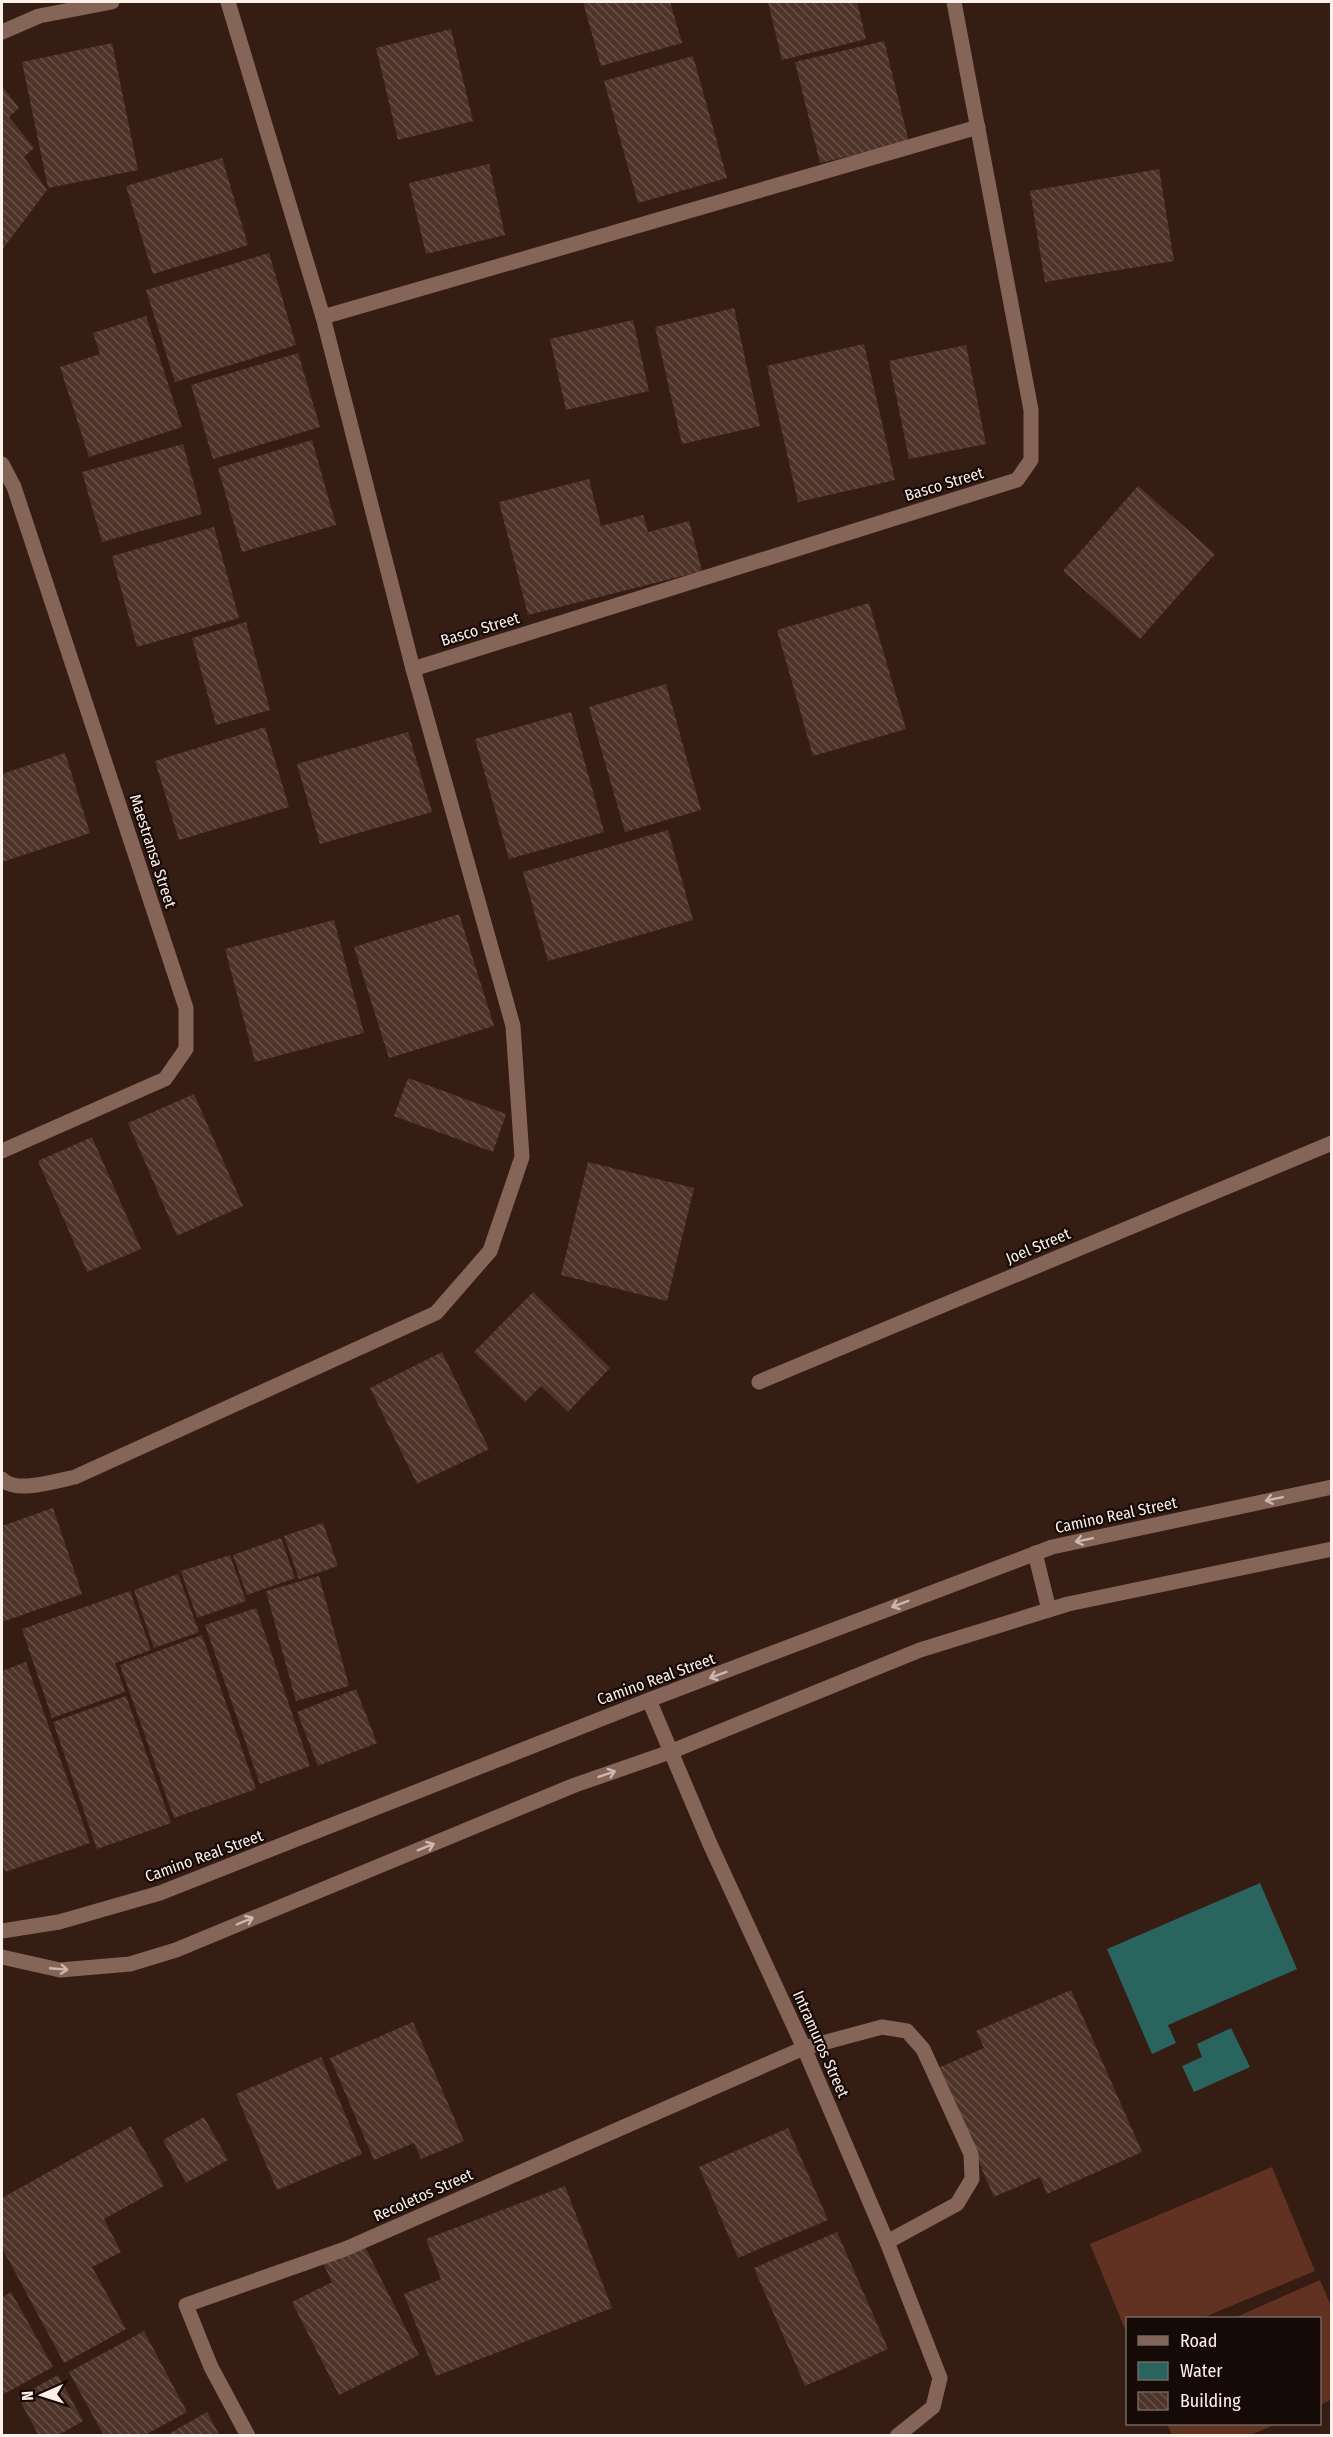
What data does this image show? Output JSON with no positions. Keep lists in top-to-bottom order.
{
  "streets": {
    "street": [
      "Basco Street",
      "Maestransa Street",
      "Joel Street",
      "Camino Real Street",
      "Intramuros Street",
      "Recoletos Street"
    ]
  },
  "crossings": [
    ["Camino Real Street", "Intramuros Street"],
    ["Intramuros Street", "Recoletos Street"]
  ],
  "legend": ["Road", "Water", "Building"],
  "north": "left"
}
